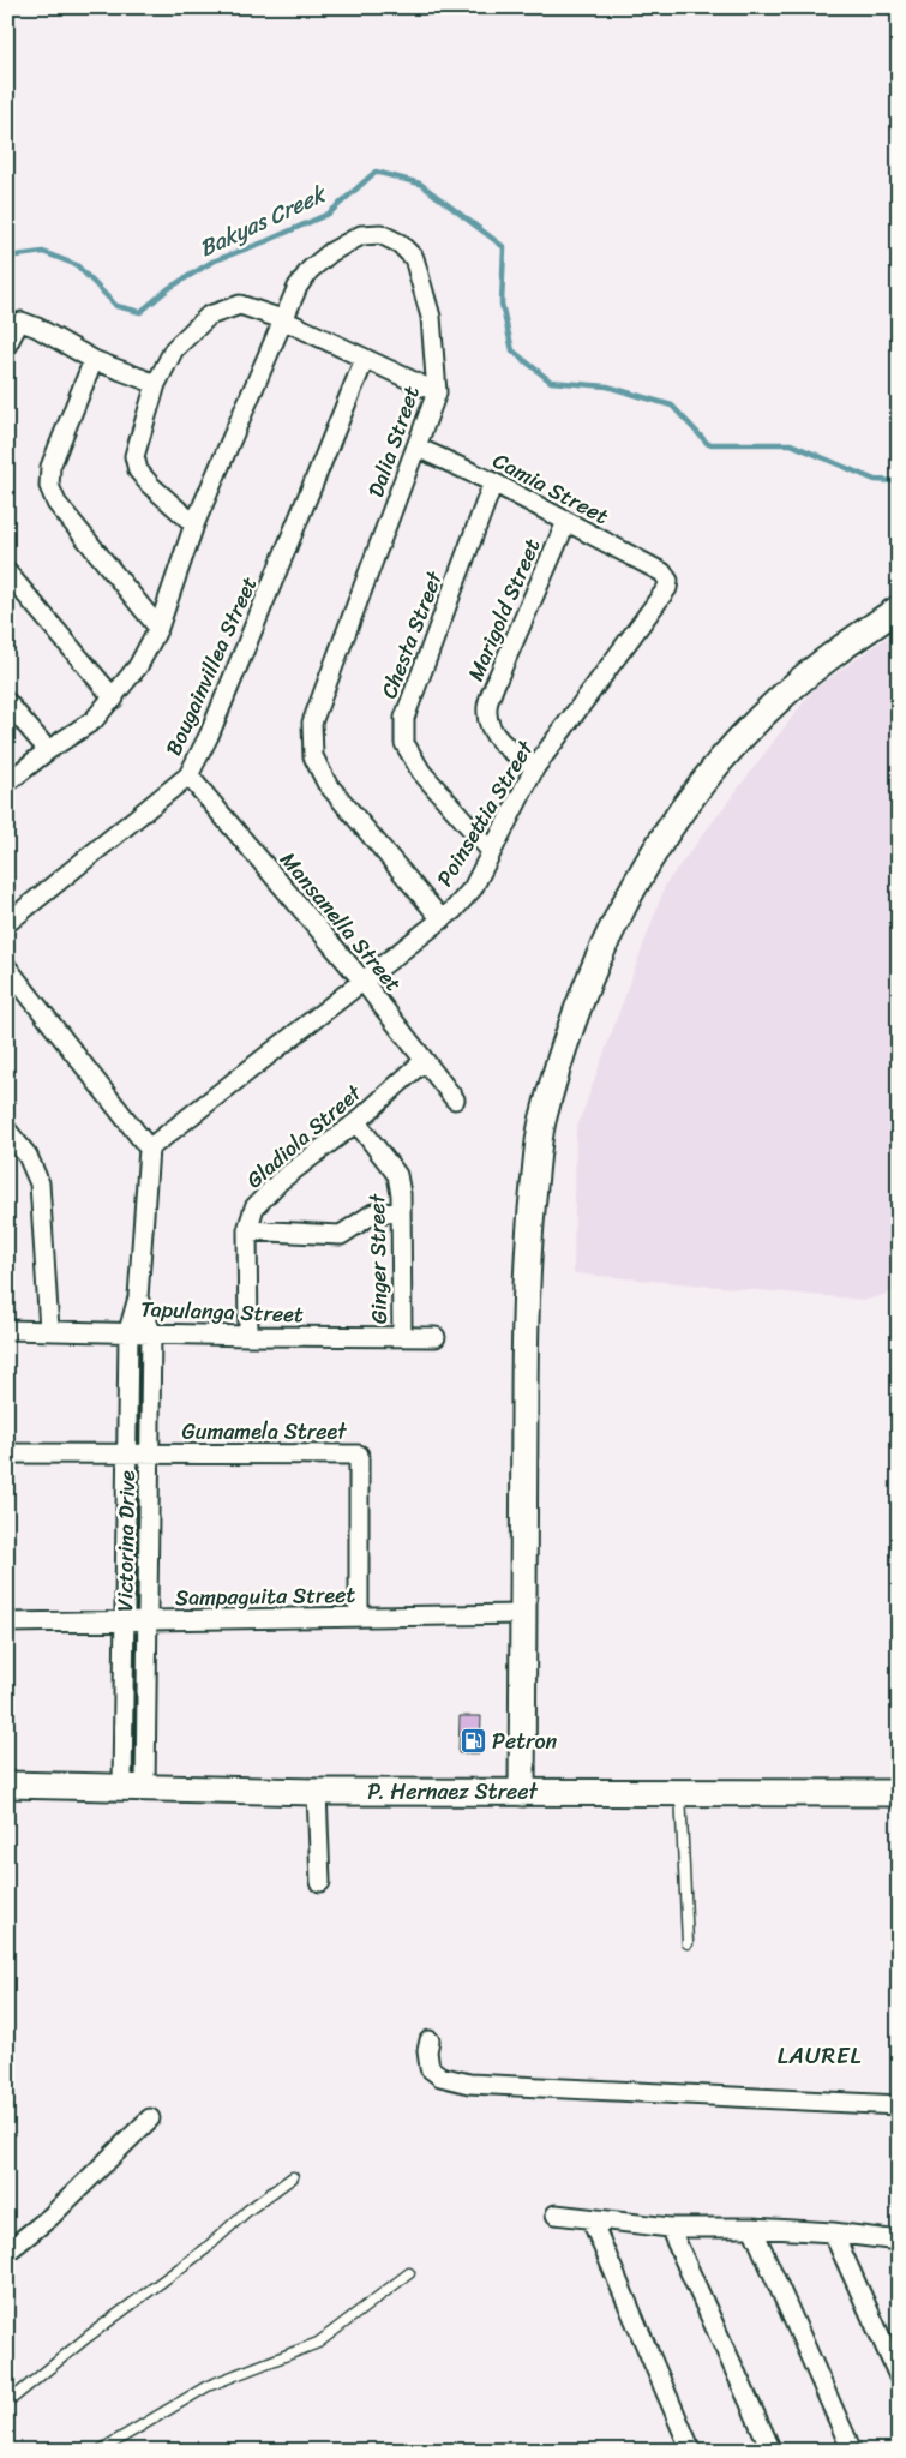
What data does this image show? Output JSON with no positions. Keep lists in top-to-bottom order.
{
  "streets": {
    "street": [
      "Dalia Street",
      "Camia Street",
      "Marigold Street",
      "Chesta Street",
      "Bougainvillea Street",
      "Poinsettia Street",
      "Mansanella Street",
      "Gladiola Street",
      "Ginger Street",
      "Tapulanga Street",
      "Gumamela Street",
      "Victorina Drive",
      "Sampaguita Street",
      "P. Hernaez Street"
    ]
  },
  "crossings": [
    ["Dalia Street", "Camia Street"],
    ["Dalia Street", "Poinsettia Street"],
    ["Camia Street", "Marigold Street"],
    ["Camia Street", "Chesta Street"],
    ["Camia Street", "Poinsettia Street"],
    ["Marigold Street", "Poinsettia Street"],
    ["Chesta Street", "Poinsettia Street"],
    ["Bougainvillea Street", "Mansanella Street"],
    ["Poinsettia Street", "Mansanella Street"],
    ["Poinsettia Street", "Victorina Drive"],
    ["Mansanella Street", "Gladiola Street"],
    ["Gladiola Street", "Ginger Street"],
    ["Gladiola Street", "Tapulanga Street"],
    ["Ginger Street", "Tapulanga Street"],
    ["Tapulanga Street", "Victorina Drive"],
    ["Gumamela Street", "Victorina Drive"],
    ["Gumamela Street", "Sampaguita Street"],
    ["Victorina Drive", "Sampaguita Street"],
    ["Victorina Drive", "P. Hernaez Street"]
  ],
  "districts": ["LAUREL"],
  "water": ["Bakyas Creek"],
  "places": {
    "fuel station": ["Petron"]
  }
}
